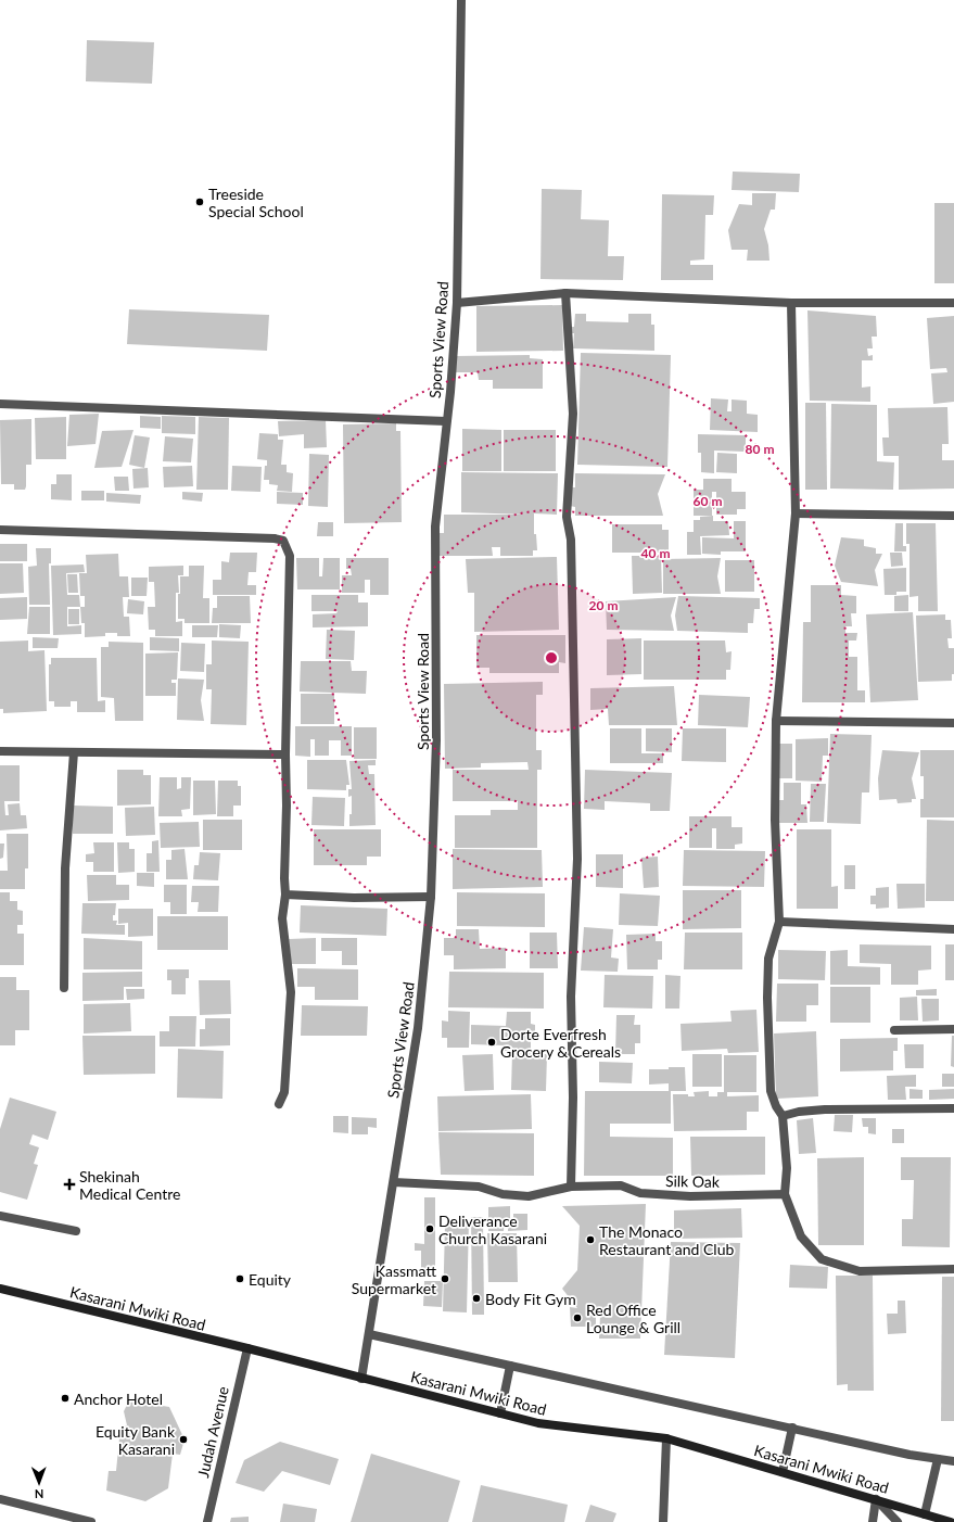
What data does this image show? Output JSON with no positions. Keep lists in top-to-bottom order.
{
  "streets": {
    "main road": ["Kasarani Mwiki Road"],
    "street": ["Sports View Road", "Silk Oak", "Judah Avenue"]
  },
  "crossings": [
    ["Sports View Road", "Silk Oak"],
    ["Sports View Road", "Kasarani Mwiki Road"],
    ["Kasarani Mwiki Road", "Judah Avenue"]
  ],
  "places": {
    "other": [
      "Treeside Special School",
      "Dorte Everfresh Grocery & Cereals",
      "Deliverance Church Kasarani",
      "The Monaco Restaurant and Club",
      "Equity",
      "Kassmatt Supermarket",
      "Body Fit Gym",
      "Red Office Lounge & Grill",
      "Anchor Hotel",
      "Equity Bank Kasarani"
    ],
    "health": ["Shekinah Medical Centre"]
  },
  "north": "bottom",
  "rings": [
    "80 m",
    "60 m",
    "40 m",
    "20 m"
  ]
}
